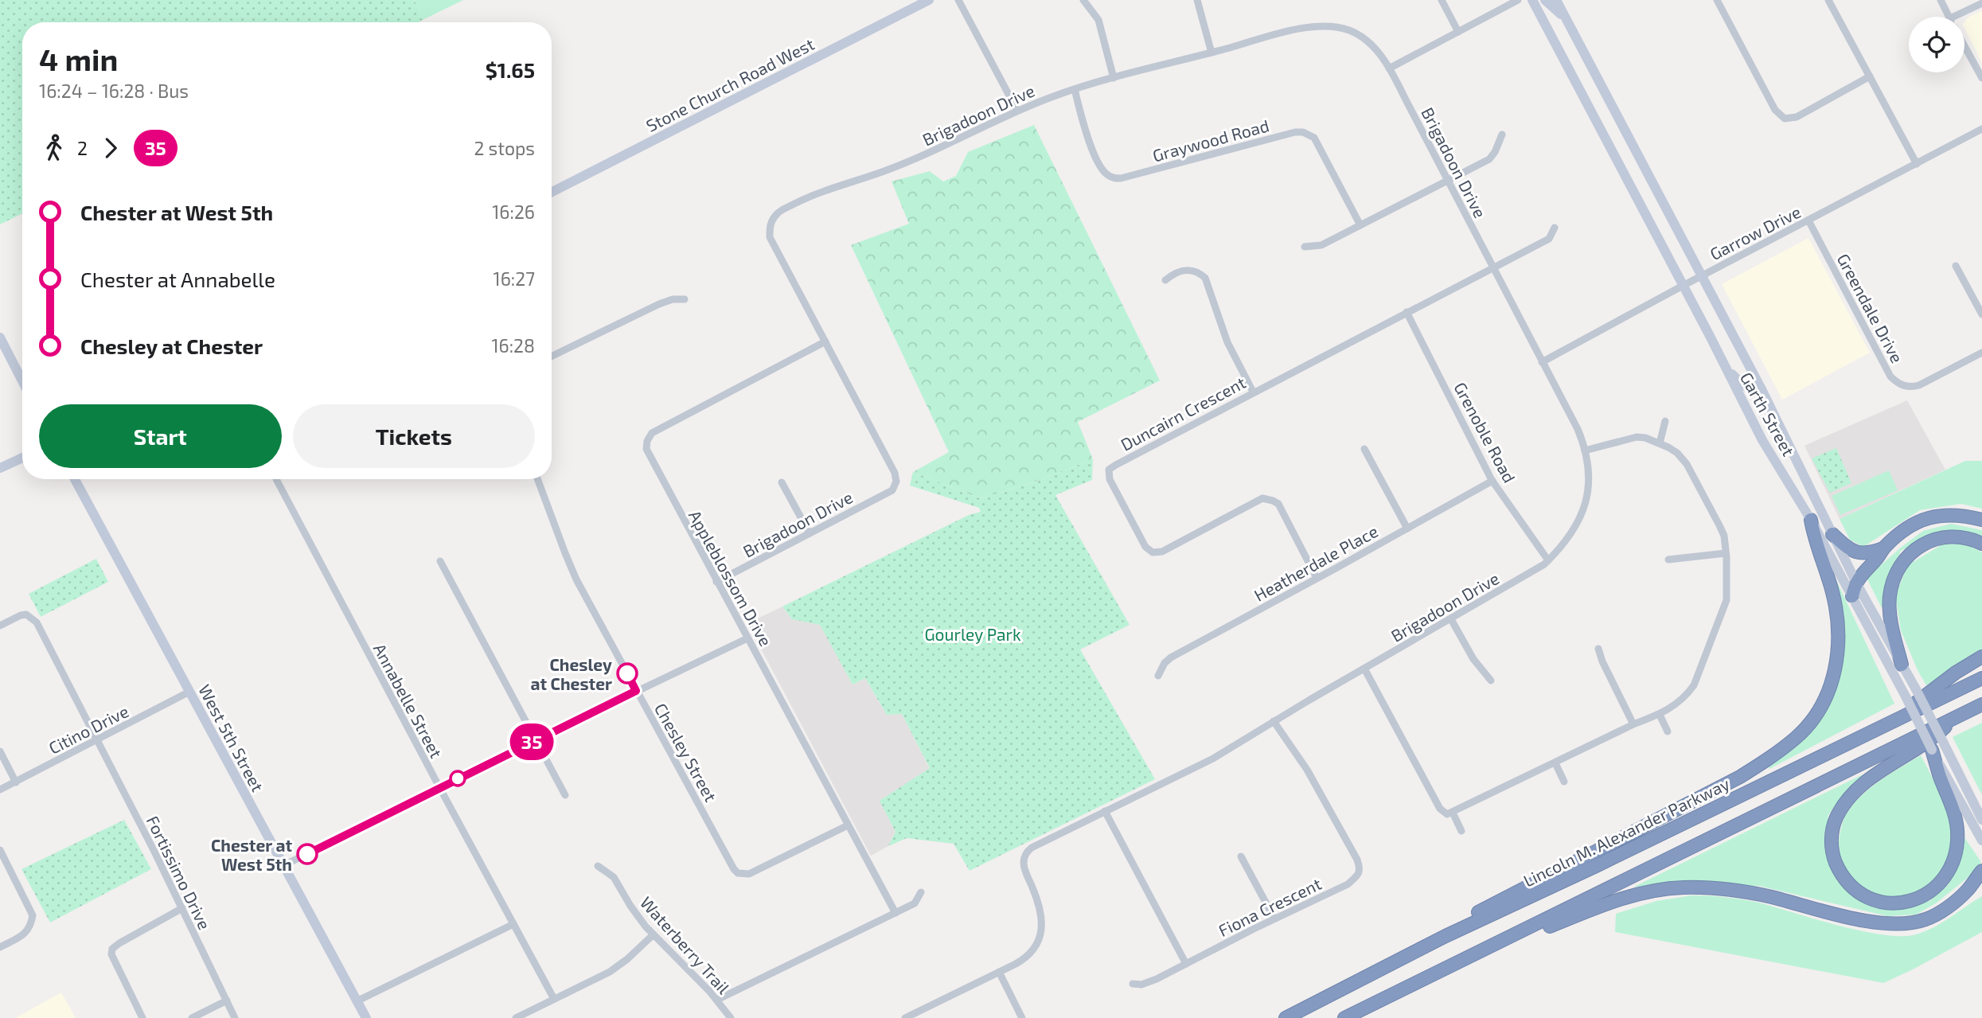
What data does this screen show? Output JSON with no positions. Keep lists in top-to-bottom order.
{
  "streets": {
    "highway": ["Lincoln M. Alexander Parkway"],
    "main road": ["Stone Church Road West", "Garth Street", "West 5th Street"],
    "street": [
      "Brigadoon Drive",
      "Graywood Road",
      "Garrow Drive",
      "Greendale Drive",
      "Duncairn Crescent",
      "Grenoble Road",
      "Heatherdale Place",
      "Appleblossom Drive",
      "Annabelle Street",
      "Citino Drive",
      "Chesley Street",
      "Fortissimo Drive",
      "Fiona Crescent",
      "Waterberry Trail"
    ]
  },
  "crossings": [
    ["Brigadoon Drive", "Graywood Road"],
    ["Brigadoon Drive", "Garrow Drive"],
    ["Brigadoon Drive", "Duncairn Crescent"],
    ["Brigadoon Drive", "Grenoble Road"],
    ["Brigadoon Drive", "Appleblossom Drive"],
    ["Brigadoon Drive", "Fiona Crescent"],
    ["Garrow Drive", "Greendale Drive"],
    ["Garrow Drive", "Garth Street"],
    ["Duncairn Crescent", "Grenoble Road"],
    ["Duncairn Crescent", "Heatherdale Place"],
    ["Grenoble Road", "Heatherdale Place"],
    ["Appleblossom Drive", "Chesley Street"],
    ["Citino Drive", "West 5th Street"],
    ["Citino Drive", "Fortissimo Drive"]
  ],
  "parks": ["Gourley Park"],
  "places": ["Chesley at Chester", "Chester at West 5th"],
  "lines": ["bus line 35"],
  "page": {
    "on_map": "35",
    "heading": ["4 min", "16:24 – 16:28 · Bus", "$1.65"],
    "legs": ["2", "35", "2 stops"],
    "list": [
      {
        "name": "Chester at West 5th",
        "value": "16:26"
      },
      {
        "name": "Chester at Annabelle",
        "value": "16:27"
      },
      {
        "name": "Chesley at Chester",
        "value": "16:28"
      }
    ],
    "buttons": ["Start", "Tickets"]
  }
}
